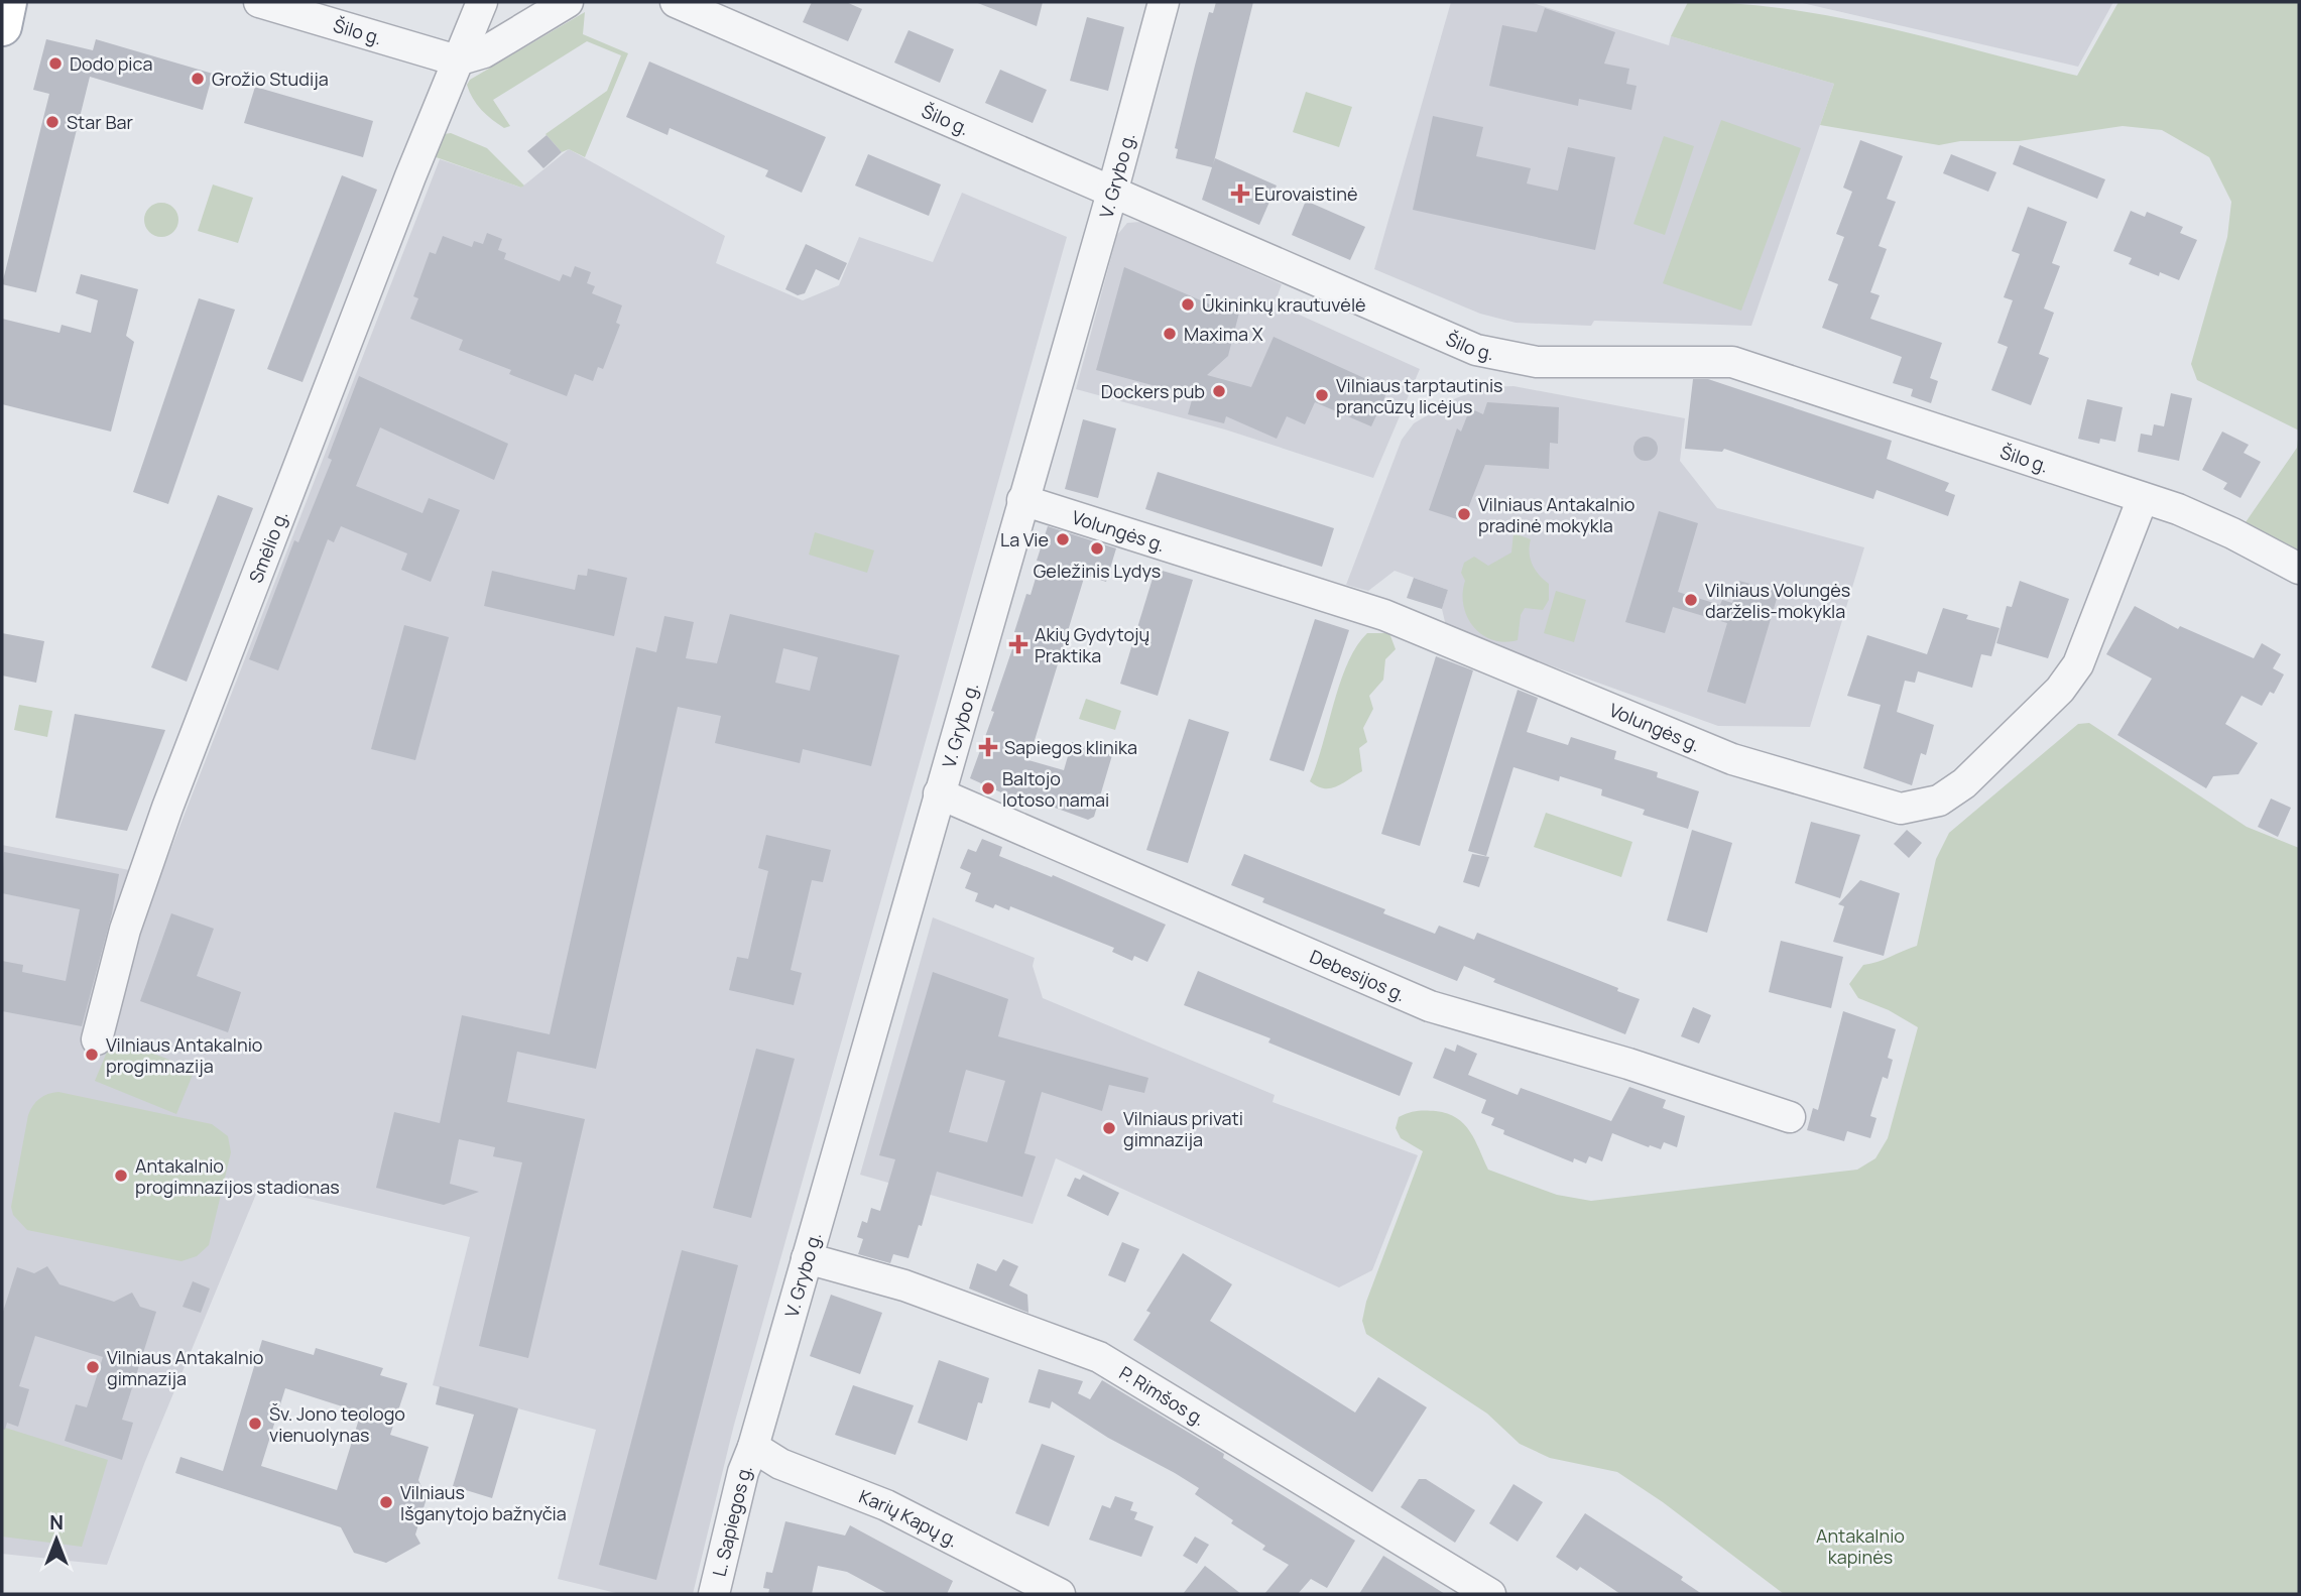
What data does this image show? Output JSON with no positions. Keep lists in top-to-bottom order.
{
  "streets": {
    "street": [
      "Šilo g.",
      "V. Grybo g.",
      "Volungės g.",
      "Smėlio g.",
      "Debesijos g.",
      "P. Rimšos g.",
      "Karių Kapų g.",
      "L. Sapiegos g."
    ]
  },
  "crossings": [
    ["Šilo g.", "V. Grybo g."],
    ["Šilo g.", "Volungės g."],
    ["Šilo g.", "Smėlio g."],
    ["V. Grybo g.", "Volungės g."],
    ["V. Grybo g.", "Debesijos g."],
    ["V. Grybo g.", "P. Rimšos g."],
    ["V. Grybo g.", "Karių Kapų g."],
    ["V. Grybo g.", "L. Sapiegos g."],
    ["Karių Kapų g.", "L. Sapiegos g."]
  ],
  "parks": ["Antakalnio kapinės"],
  "places": {
    "other": [
      "Dodo pica",
      "Grožio Studija",
      "Star Bar",
      "Ūkininkų krautuvėlė",
      "Maxima X",
      "Dockers pub",
      "Vilniaus tarptautinis prancūzų licėjus",
      "Vilniaus Antakalnio pradinė mokykla",
      "La Vie",
      "Geležinis Lydys",
      "Vilniaus Volungės darželis-mokykla",
      "Baltojo lotoso namai",
      "Vilniaus Antakalnio progimnazija",
      "Vilniaus privati gimnazija",
      "Antakalnio progimnazijos stadionas",
      "Vilniaus Antakalnio gimnazija",
      "Šv. Jono teologo vienuolynas",
      "Vilniaus Išganytojo bažnyčia"
    ],
    "health": ["Eurovaistinė", "Akių Gydytojų Praktika", "Sapiegos klinika"]
  },
  "north": "top"
}
